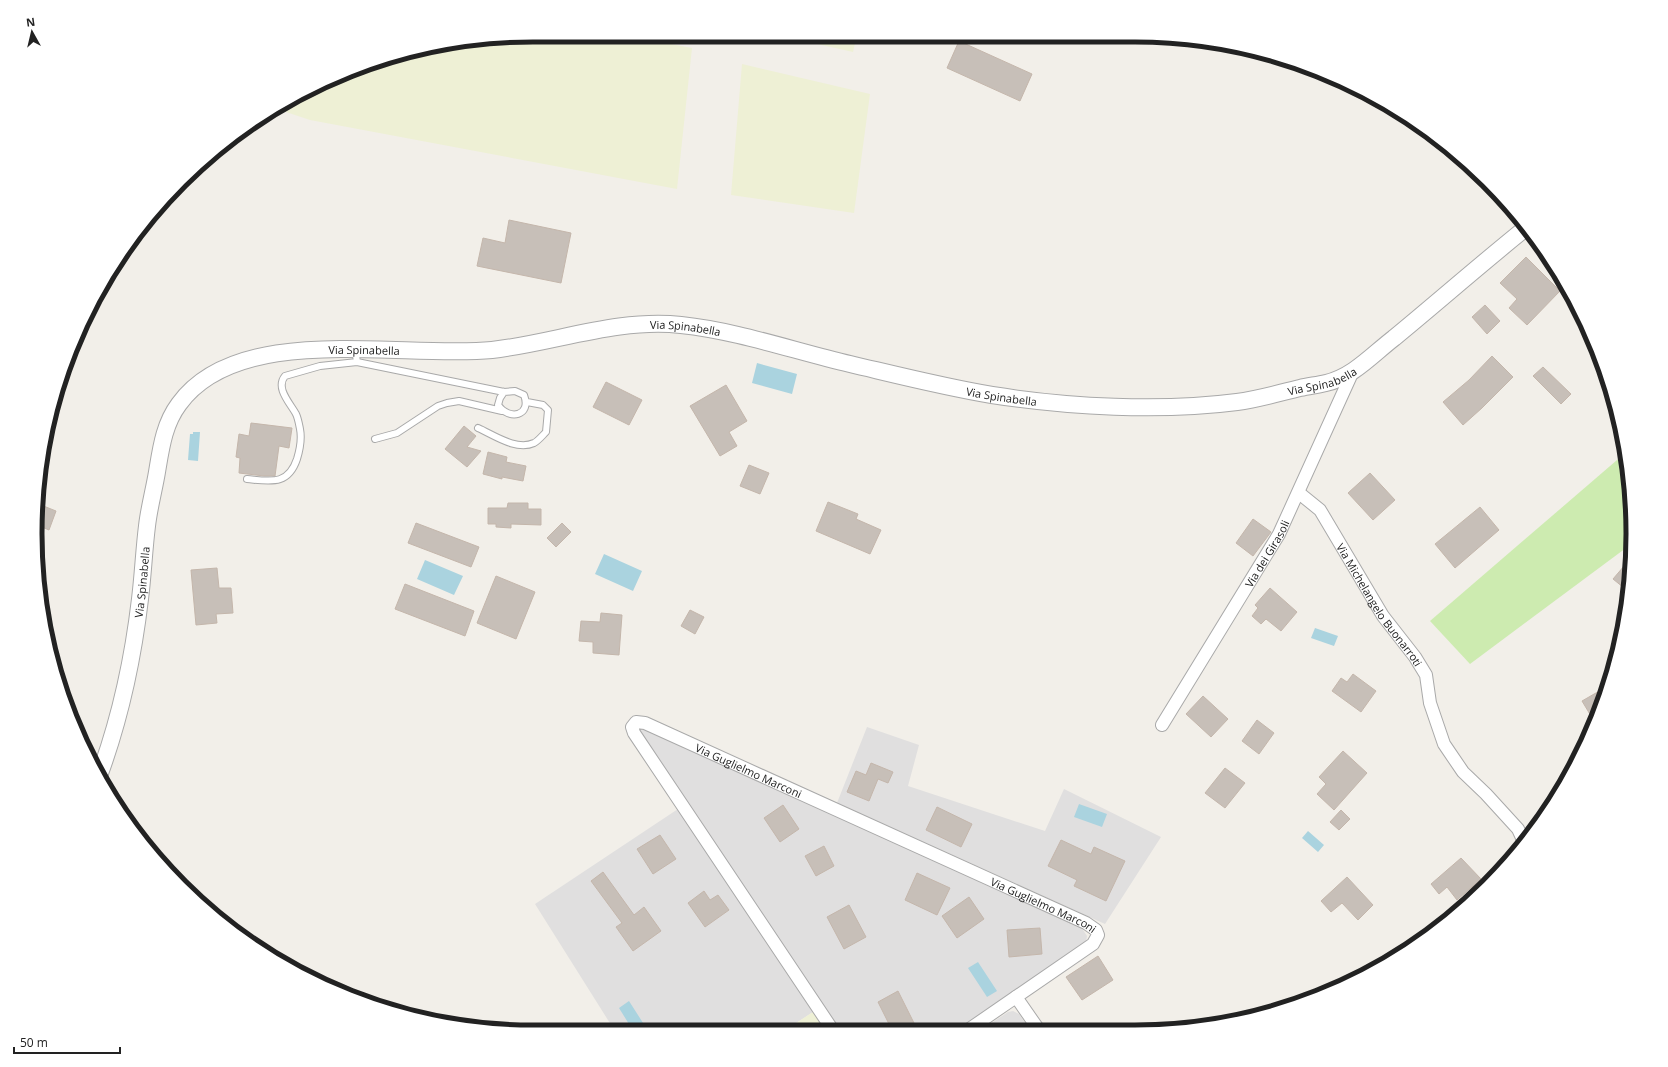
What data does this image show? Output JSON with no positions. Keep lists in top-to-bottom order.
{
  "streets": {
    "street": [
      "Via Spinabella",
      "Via dei Girasoli",
      "Via Michelangelo Buonarroti",
      "Via Guglielmo Marconi"
    ]
  },
  "crossings": [
    ["Via Spinabella", "Via dei Girasoli"],
    ["Via dei Girasoli", "Via Michelangelo Buonarroti"]
  ],
  "scale_bar": "50 m",
  "north": "top"
}
